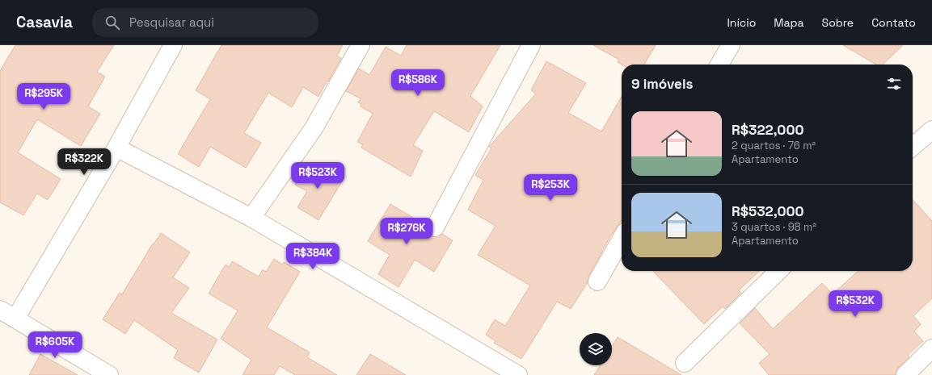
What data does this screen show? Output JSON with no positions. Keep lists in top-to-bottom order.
{
  "page": {
    "header": "Casavia",
    "search": "Pesquisar aqui",
    "nav": [
      "Início",
      "Mapa",
      "Sobre",
      "Contato"
    ],
    "heading": "9 imóveis",
    "price": [
      "R$586K",
      "R$295K",
      "R$322K",
      "R$523K",
      "R$253K",
      "R$276K",
      "R$384K",
      "R$532K",
      "R$605K"
    ],
    "list": [
      {
        "name": "R$322,000",
        "note": "2 quartos · 76 m² · Apartamento"
      },
      {
        "name": "R$532,000",
        "note": "3 quartos · 98 m² · Apartamento"
      }
    ]
  }
}
